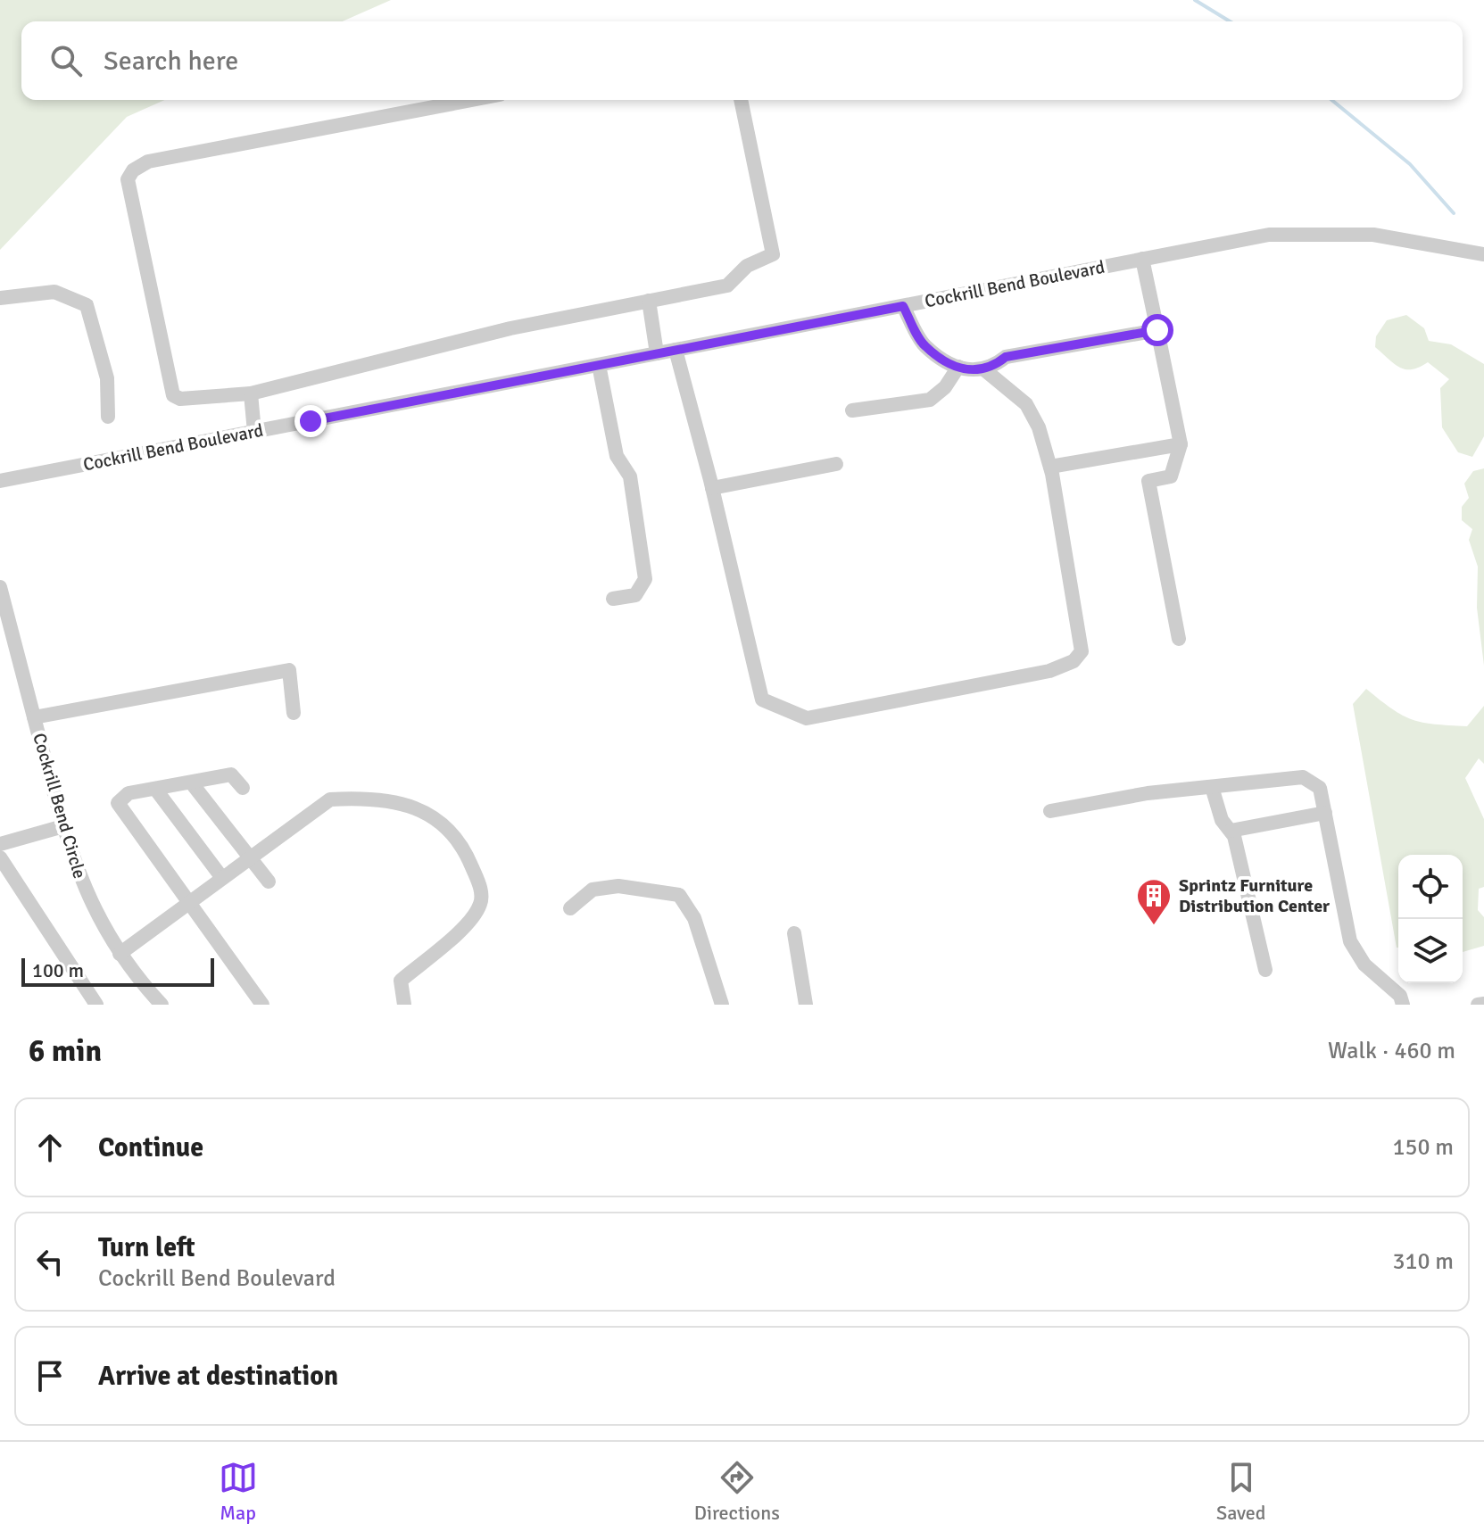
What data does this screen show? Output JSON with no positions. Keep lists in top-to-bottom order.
{
  "streets": {
    "street": ["Cockrill Bend Boulevard", "Cockrill Bend Circle"]
  },
  "places": {
    "building": ["Sprintz Furniture Distribution Center"]
  },
  "scale_bar": "100 m",
  "page": {
    "search": "Search here",
    "scale": "100 m",
    "heading": ["6 min", "Walk · 460 m"],
    "list": [
      ["Continue", "150 m"],
      ["Turn left", "Cockrill Bend Boulevard", "310 m"],
      "Arrive at destination"
    ],
    "nav": ["Map", "Directions", "Saved"]
  }
}
